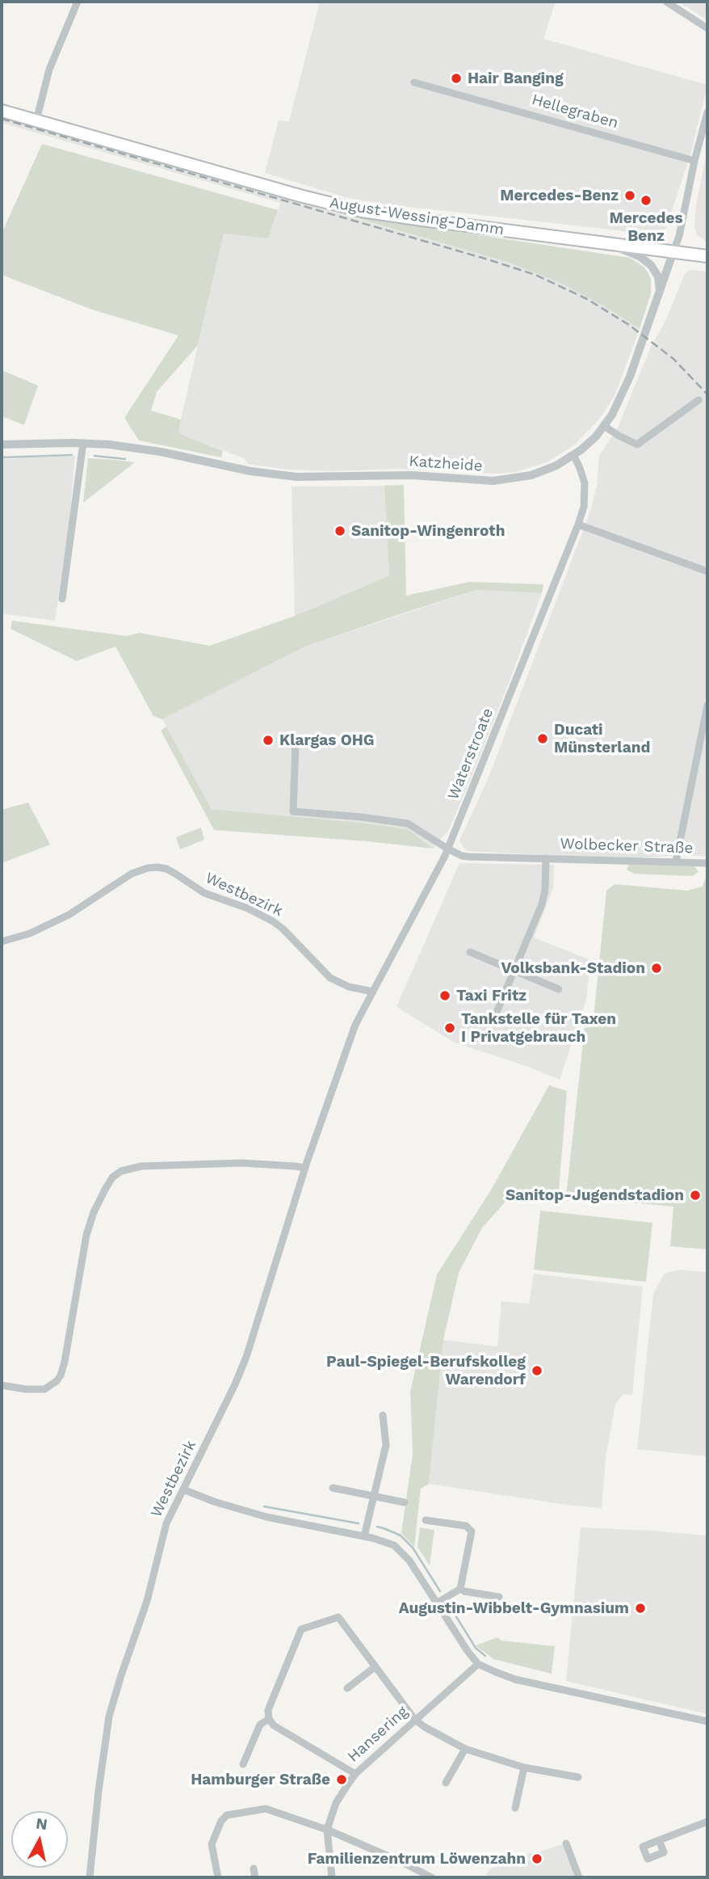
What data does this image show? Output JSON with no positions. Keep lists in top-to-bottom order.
{
  "streets": {
    "main road": ["August-Wessing-Damm"],
    "street": [
      "Hellegraben",
      "Katzheide",
      "Waterstroate",
      "Wolbecker Straße",
      "Westbezirk",
      "Hansering"
    ]
  },
  "crossings": [
    ["August-Wessing-Damm", "Katzheide"],
    ["Katzheide", "Waterstroate"],
    ["Waterstroate", "Wolbecker Straße"],
    ["Waterstroate", "Westbezirk"],
    ["Wolbecker Straße", "Westbezirk"]
  ],
  "places": [
    "Hair Banging",
    "Mercedes-Benz",
    "Mercedes Benz",
    "Sanitop-Wingenroth",
    "Ducati Münsterland",
    "Klargas OHG",
    "Volksbank-Stadion",
    "Taxi Fritz",
    "Tankstelle für Taxen I Privatgebrauch",
    "Sanitop-Jugendstadion",
    "Paul-Spiegel-Berufskolleg Warendorf",
    "Augustin-Wibbelt-Gymnasium",
    "Hamburger Straße",
    "Familienzentrum Löwenzahn"
  ],
  "north": "top"
}
